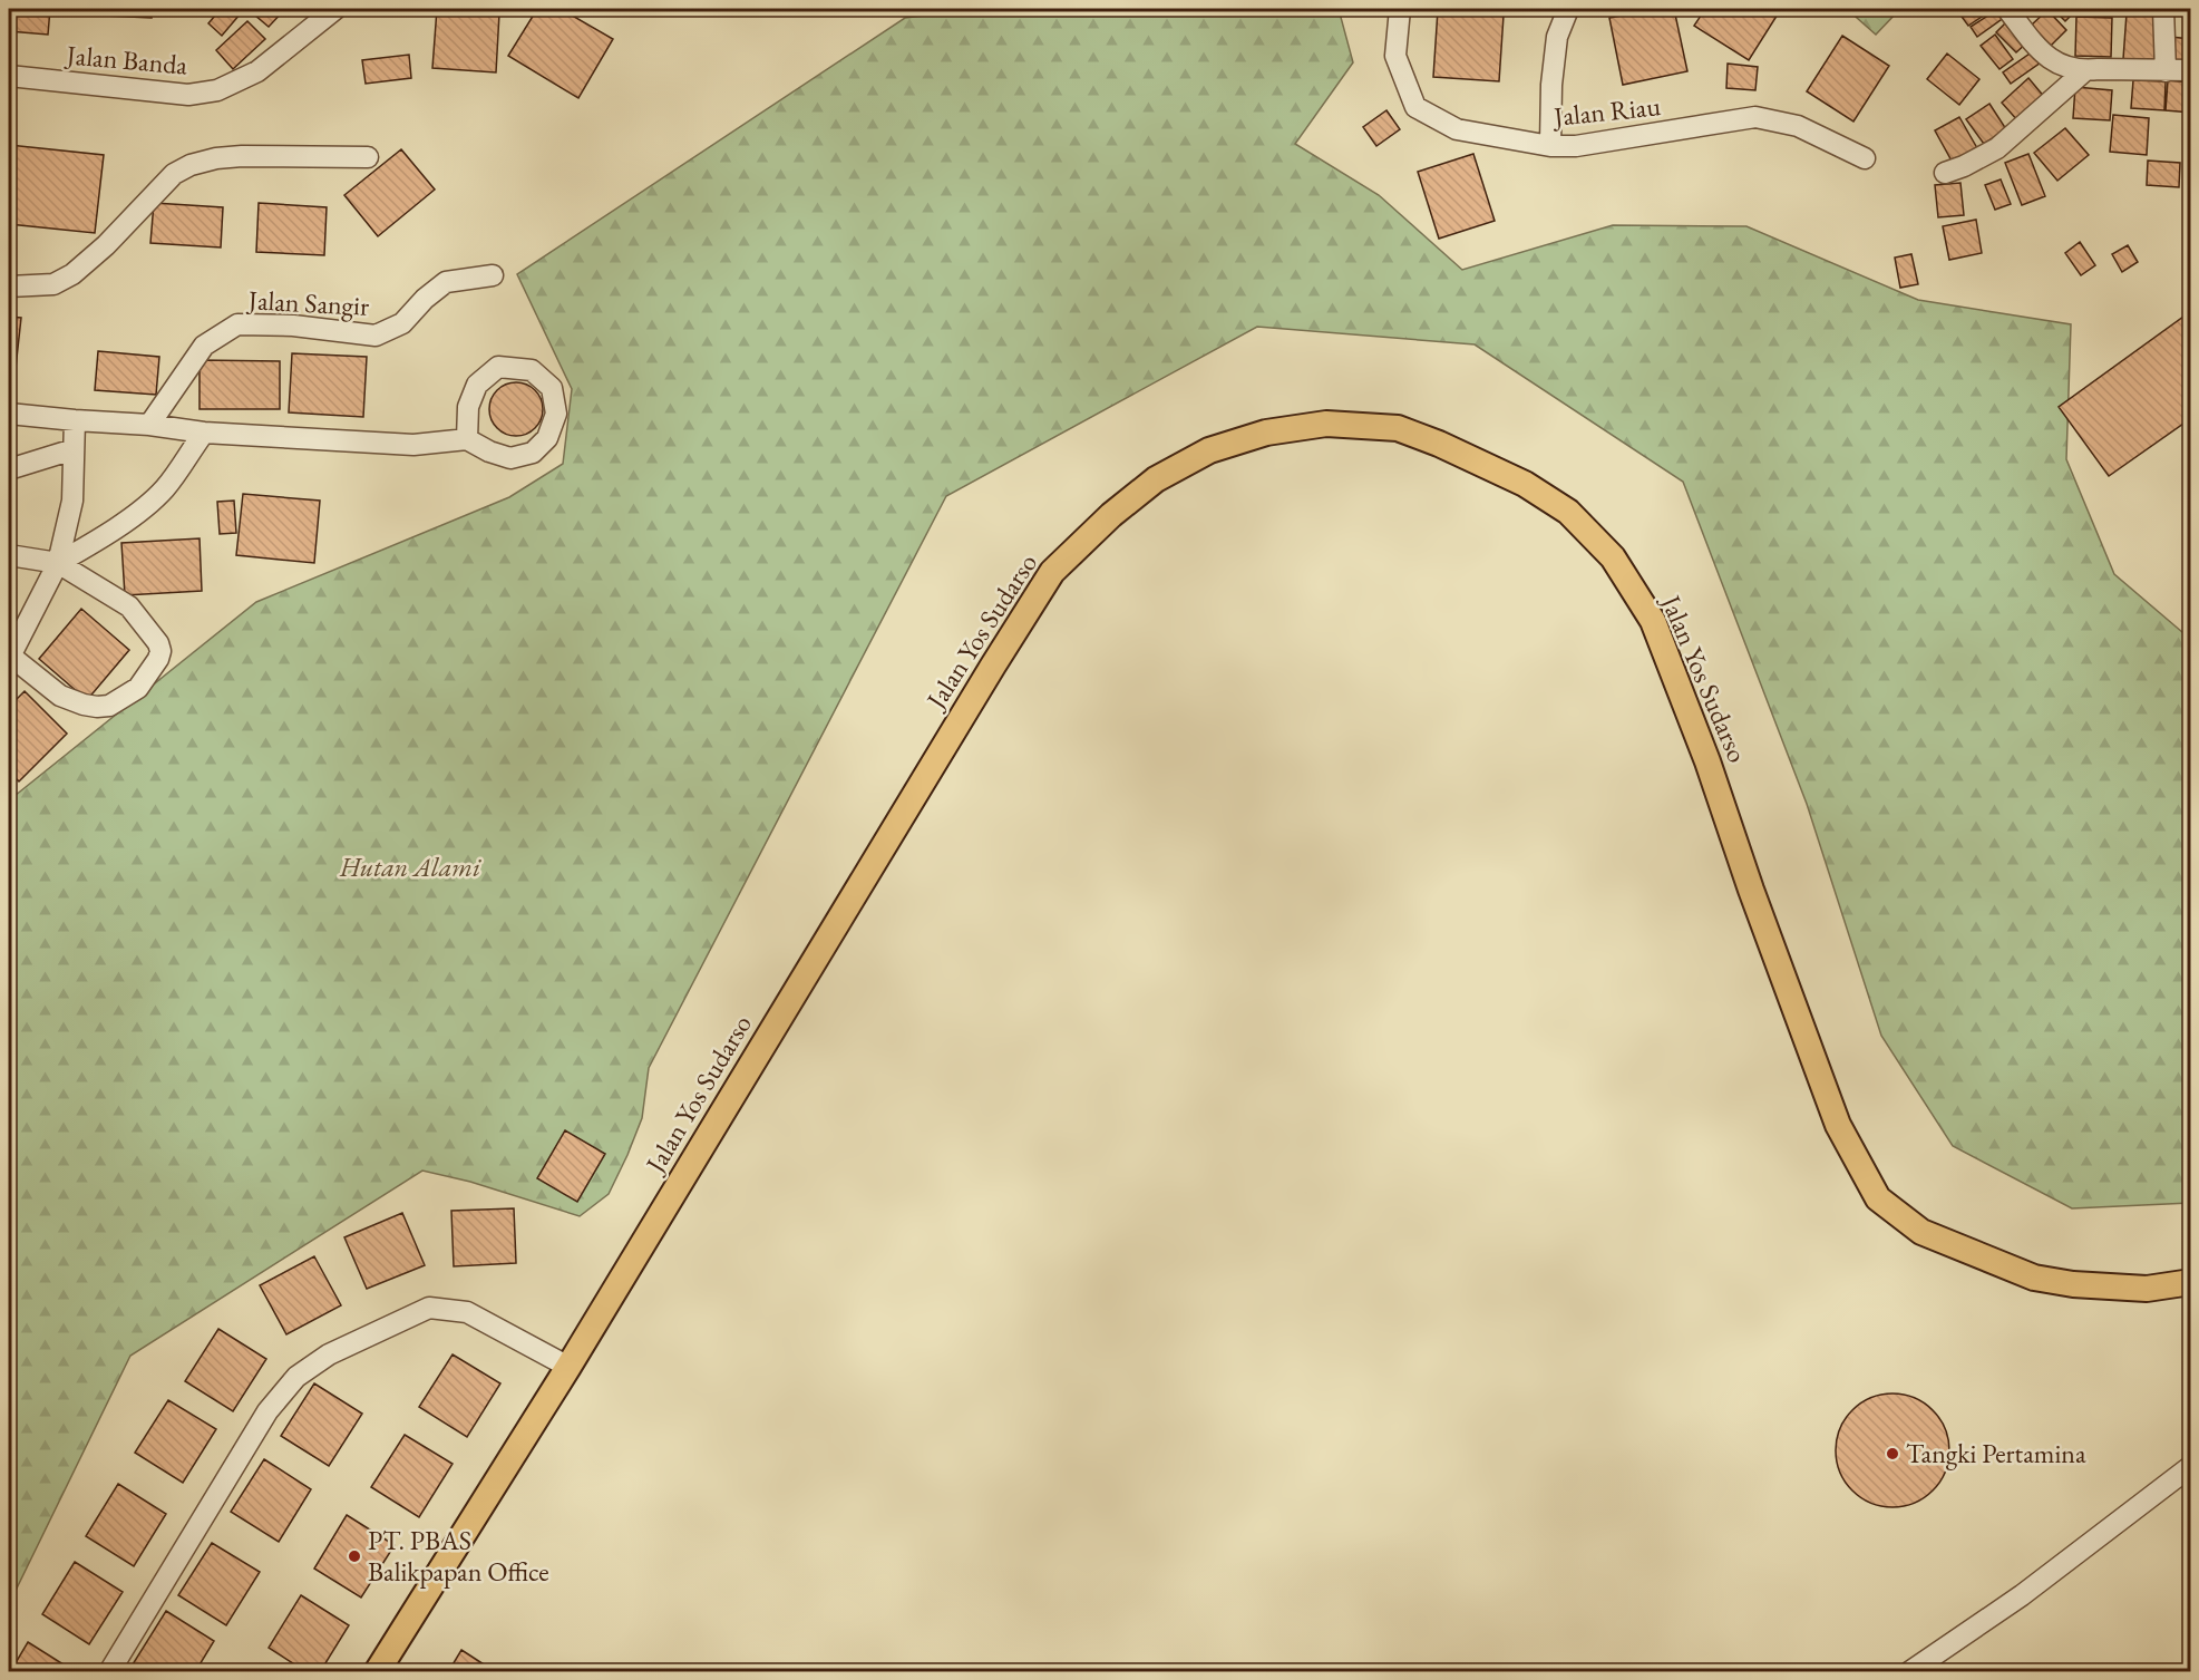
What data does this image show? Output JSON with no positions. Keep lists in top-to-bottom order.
{
  "streets": {
    "main road": ["Jalan Yos Sudarso"],
    "street": ["Jalan Banda", "Jalan Riau", "Jalan Sangir"]
  },
  "parks": ["Hutan Alami"],
  "places": ["Tangki Pertamina", "PT. PBAS Balikpapan Office"]
}
